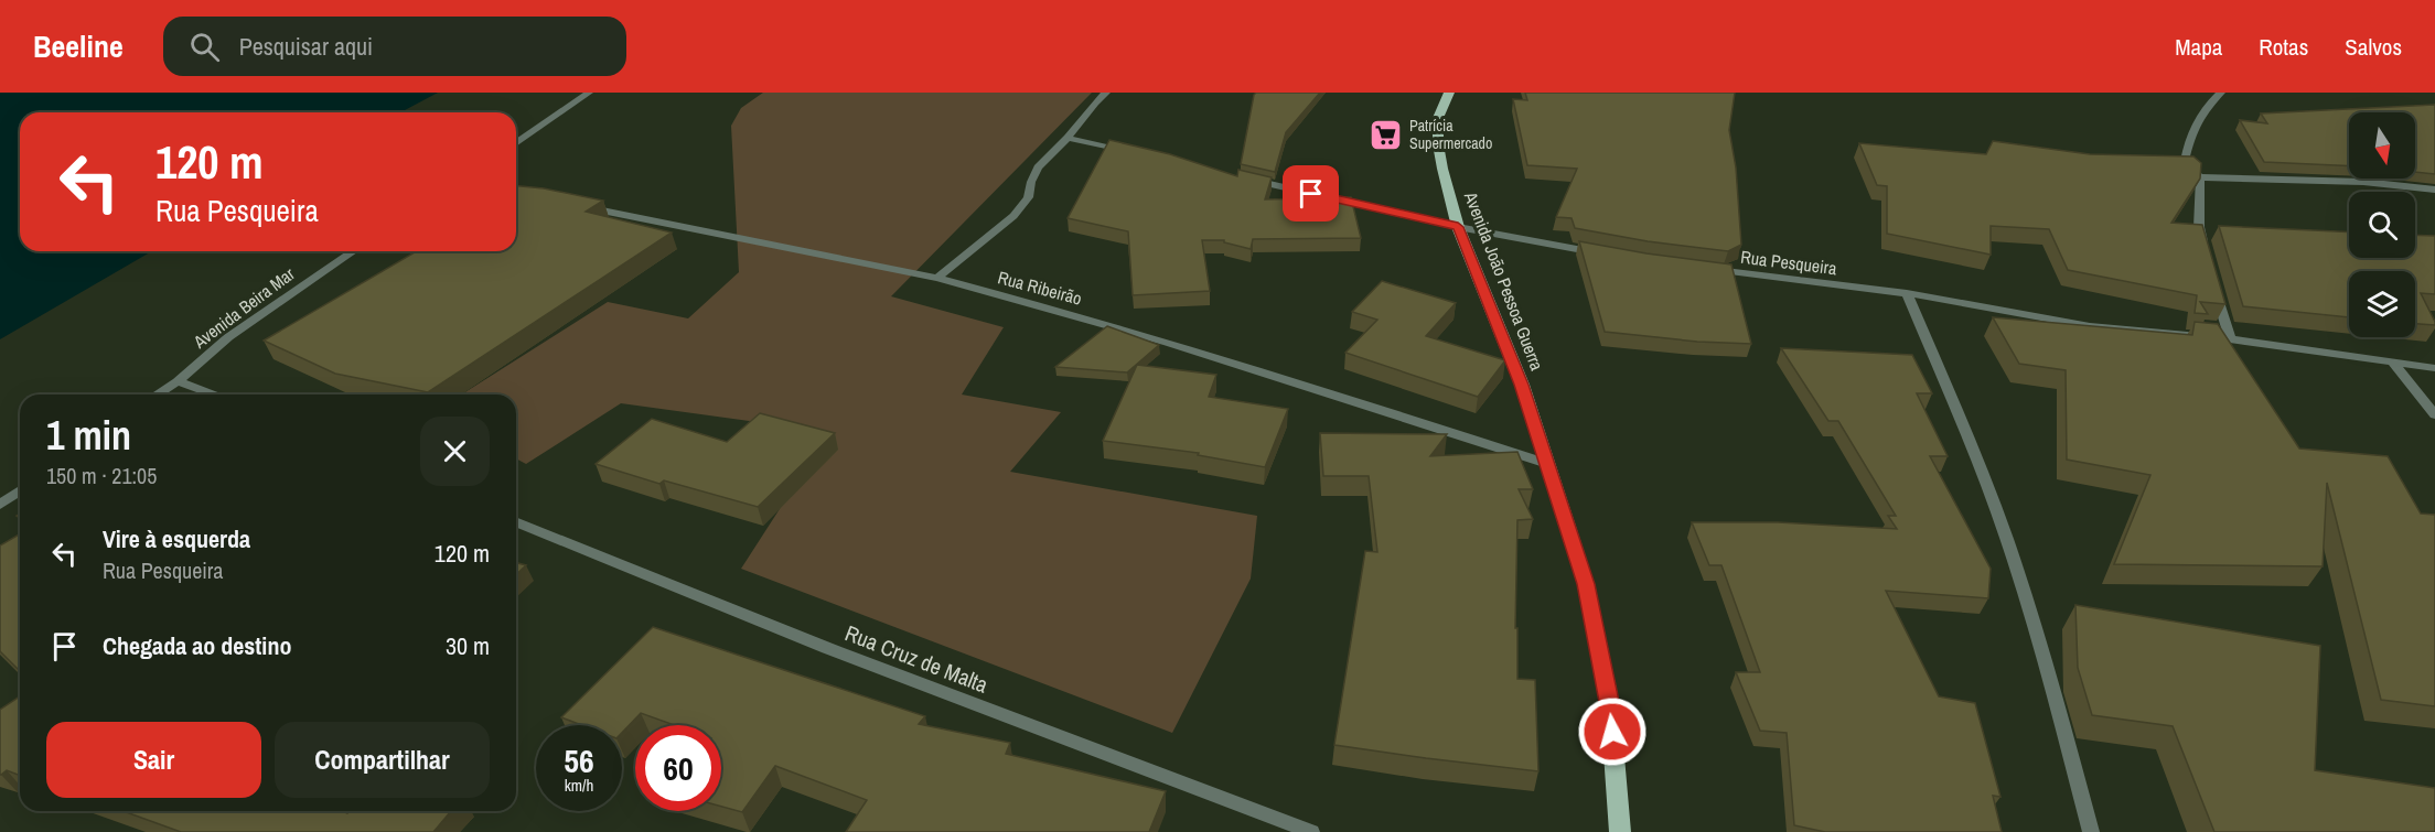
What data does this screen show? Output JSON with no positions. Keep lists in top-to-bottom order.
{
  "streets": {
    "main road": ["Avenida João Pessoa Guerra"],
    "street": [
      "Rua Pesqueira",
      "Rua Ribeirão",
      "Avenida Beira Mar",
      "Rua Cruz de Malta"
    ]
  },
  "crossings": [
    ["Avenida João Pessoa Guerra", "Rua Ribeirão"]
  ],
  "places": {
    "supermarket": ["Patrícia Supermercado"]
  },
  "north": "bottom",
  "page": {
    "header": "Beeline",
    "search": "Pesquisar aqui",
    "nav": ["Mapa", "Rotas", "Salvos"],
    "turn": ["120 m", "Rua Pesqueira"],
    "heading": ["1 min", "150 m · 21:05"],
    "list": [
      {
        "name": "Vire à esquerda",
        "note": "Rua Pesqueira",
        "value": "120 m"
      },
      {
        "name": "Chegada ao destino",
        "value": "30 m"
      }
    ],
    "buttons": ["Sair", "Compartilhar"],
    "speed": "56 km/h",
    "limit": "60"
  }
}
